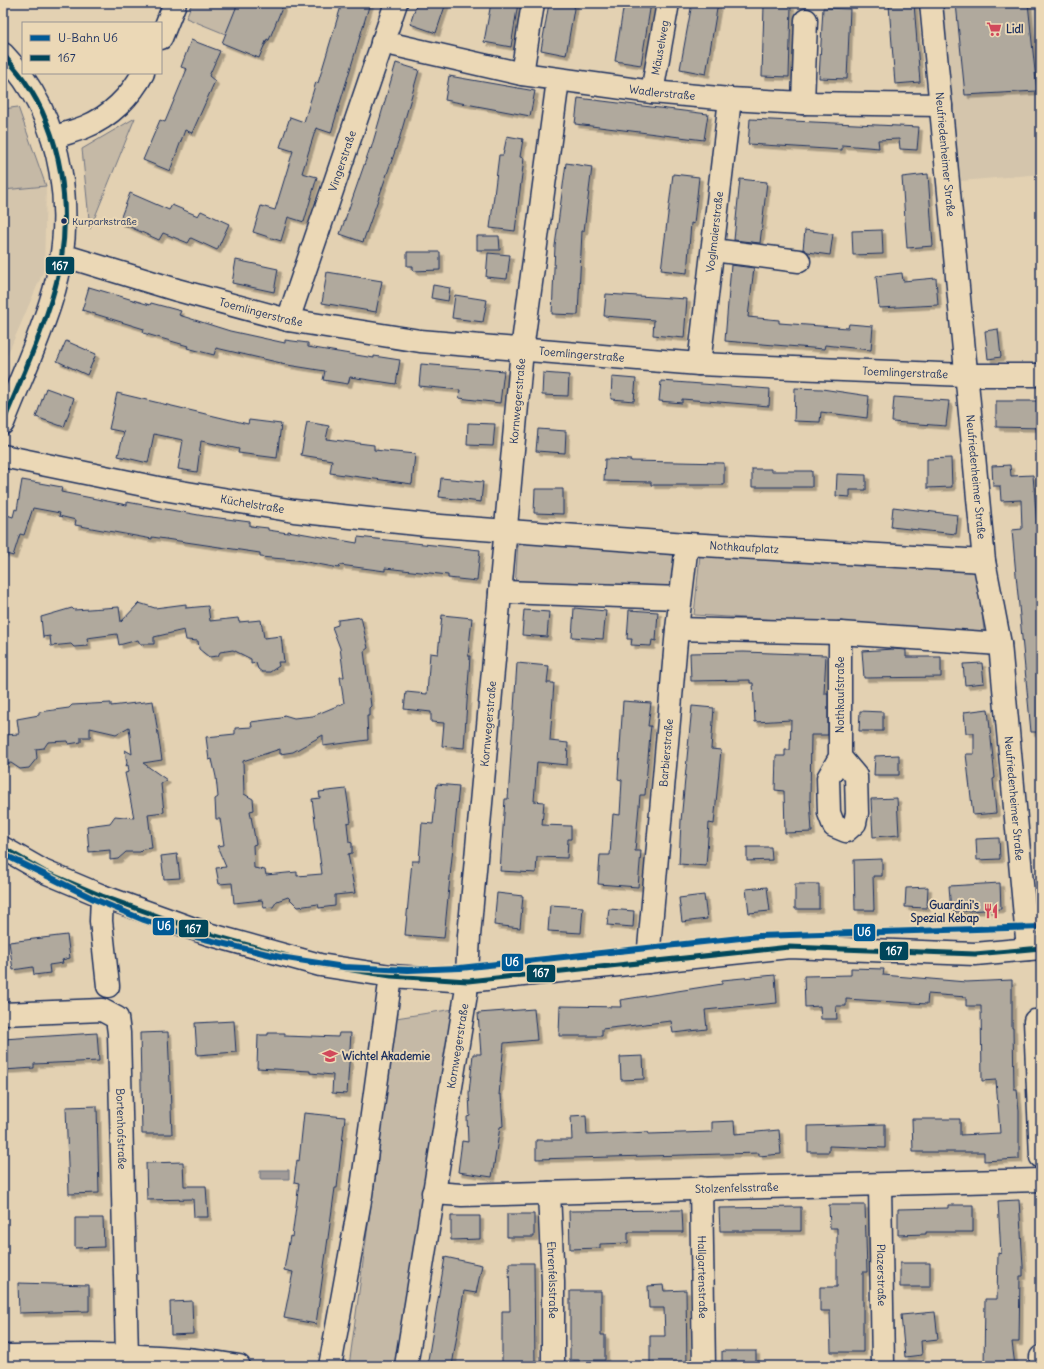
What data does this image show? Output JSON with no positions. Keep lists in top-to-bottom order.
{
  "streets": {
    "street": [
      "Mäuselweg",
      "Wadlerstraße",
      "Neufriedenheimer Straße",
      "Vingerstraße",
      "Voglmaierstraße",
      "Toemlingerstraße",
      "Kornwegerstraße",
      "Küchelstraße",
      "Nothkaufplatz",
      "Nothkaufstraße",
      "Barbierstraße",
      "Bortenhofstraße",
      "Stolzenfelsstraße",
      "Plazerstraße",
      "Hallgartenstraße",
      "Ehrenfelsstraße"
    ]
  },
  "crossings": [
    ["Mäuselweg", "Wadlerstraße"],
    ["Wadlerstraße", "Neufriedenheimer Straße"],
    ["Wadlerstraße", "Vingerstraße"],
    ["Wadlerstraße", "Voglmaierstraße"],
    ["Wadlerstraße", "Kornwegerstraße"],
    ["Neufriedenheimer Straße", "Toemlingerstraße"],
    ["Neufriedenheimer Straße", "Nothkaufplatz"],
    ["Vingerstraße", "Toemlingerstraße"],
    ["Voglmaierstraße", "Toemlingerstraße"],
    ["Toemlingerstraße", "Kornwegerstraße"],
    ["Kornwegerstraße", "Küchelstraße"],
    ["Kornwegerstraße", "Nothkaufplatz"],
    ["Kornwegerstraße", "Stolzenfelsstraße"],
    ["Küchelstraße", "Nothkaufplatz"],
    ["Nothkaufplatz", "Barbierstraße"],
    ["Stolzenfelsstraße", "Plazerstraße"],
    ["Stolzenfelsstraße", "Hallgartenstraße"],
    ["Stolzenfelsstraße", "Ehrenfelsstraße"]
  ],
  "places": {
    "supermarket": ["Lidl"],
    "other": ["Kurparkstraße"],
    "restaurant": ["Guardini's Spezial Kebap"],
    "school or university": ["Wichtel Akademie"]
  },
  "lines": ["transit line 167", "metro line U6"],
  "legend": ["U-Bahn U6", "167"]
}
